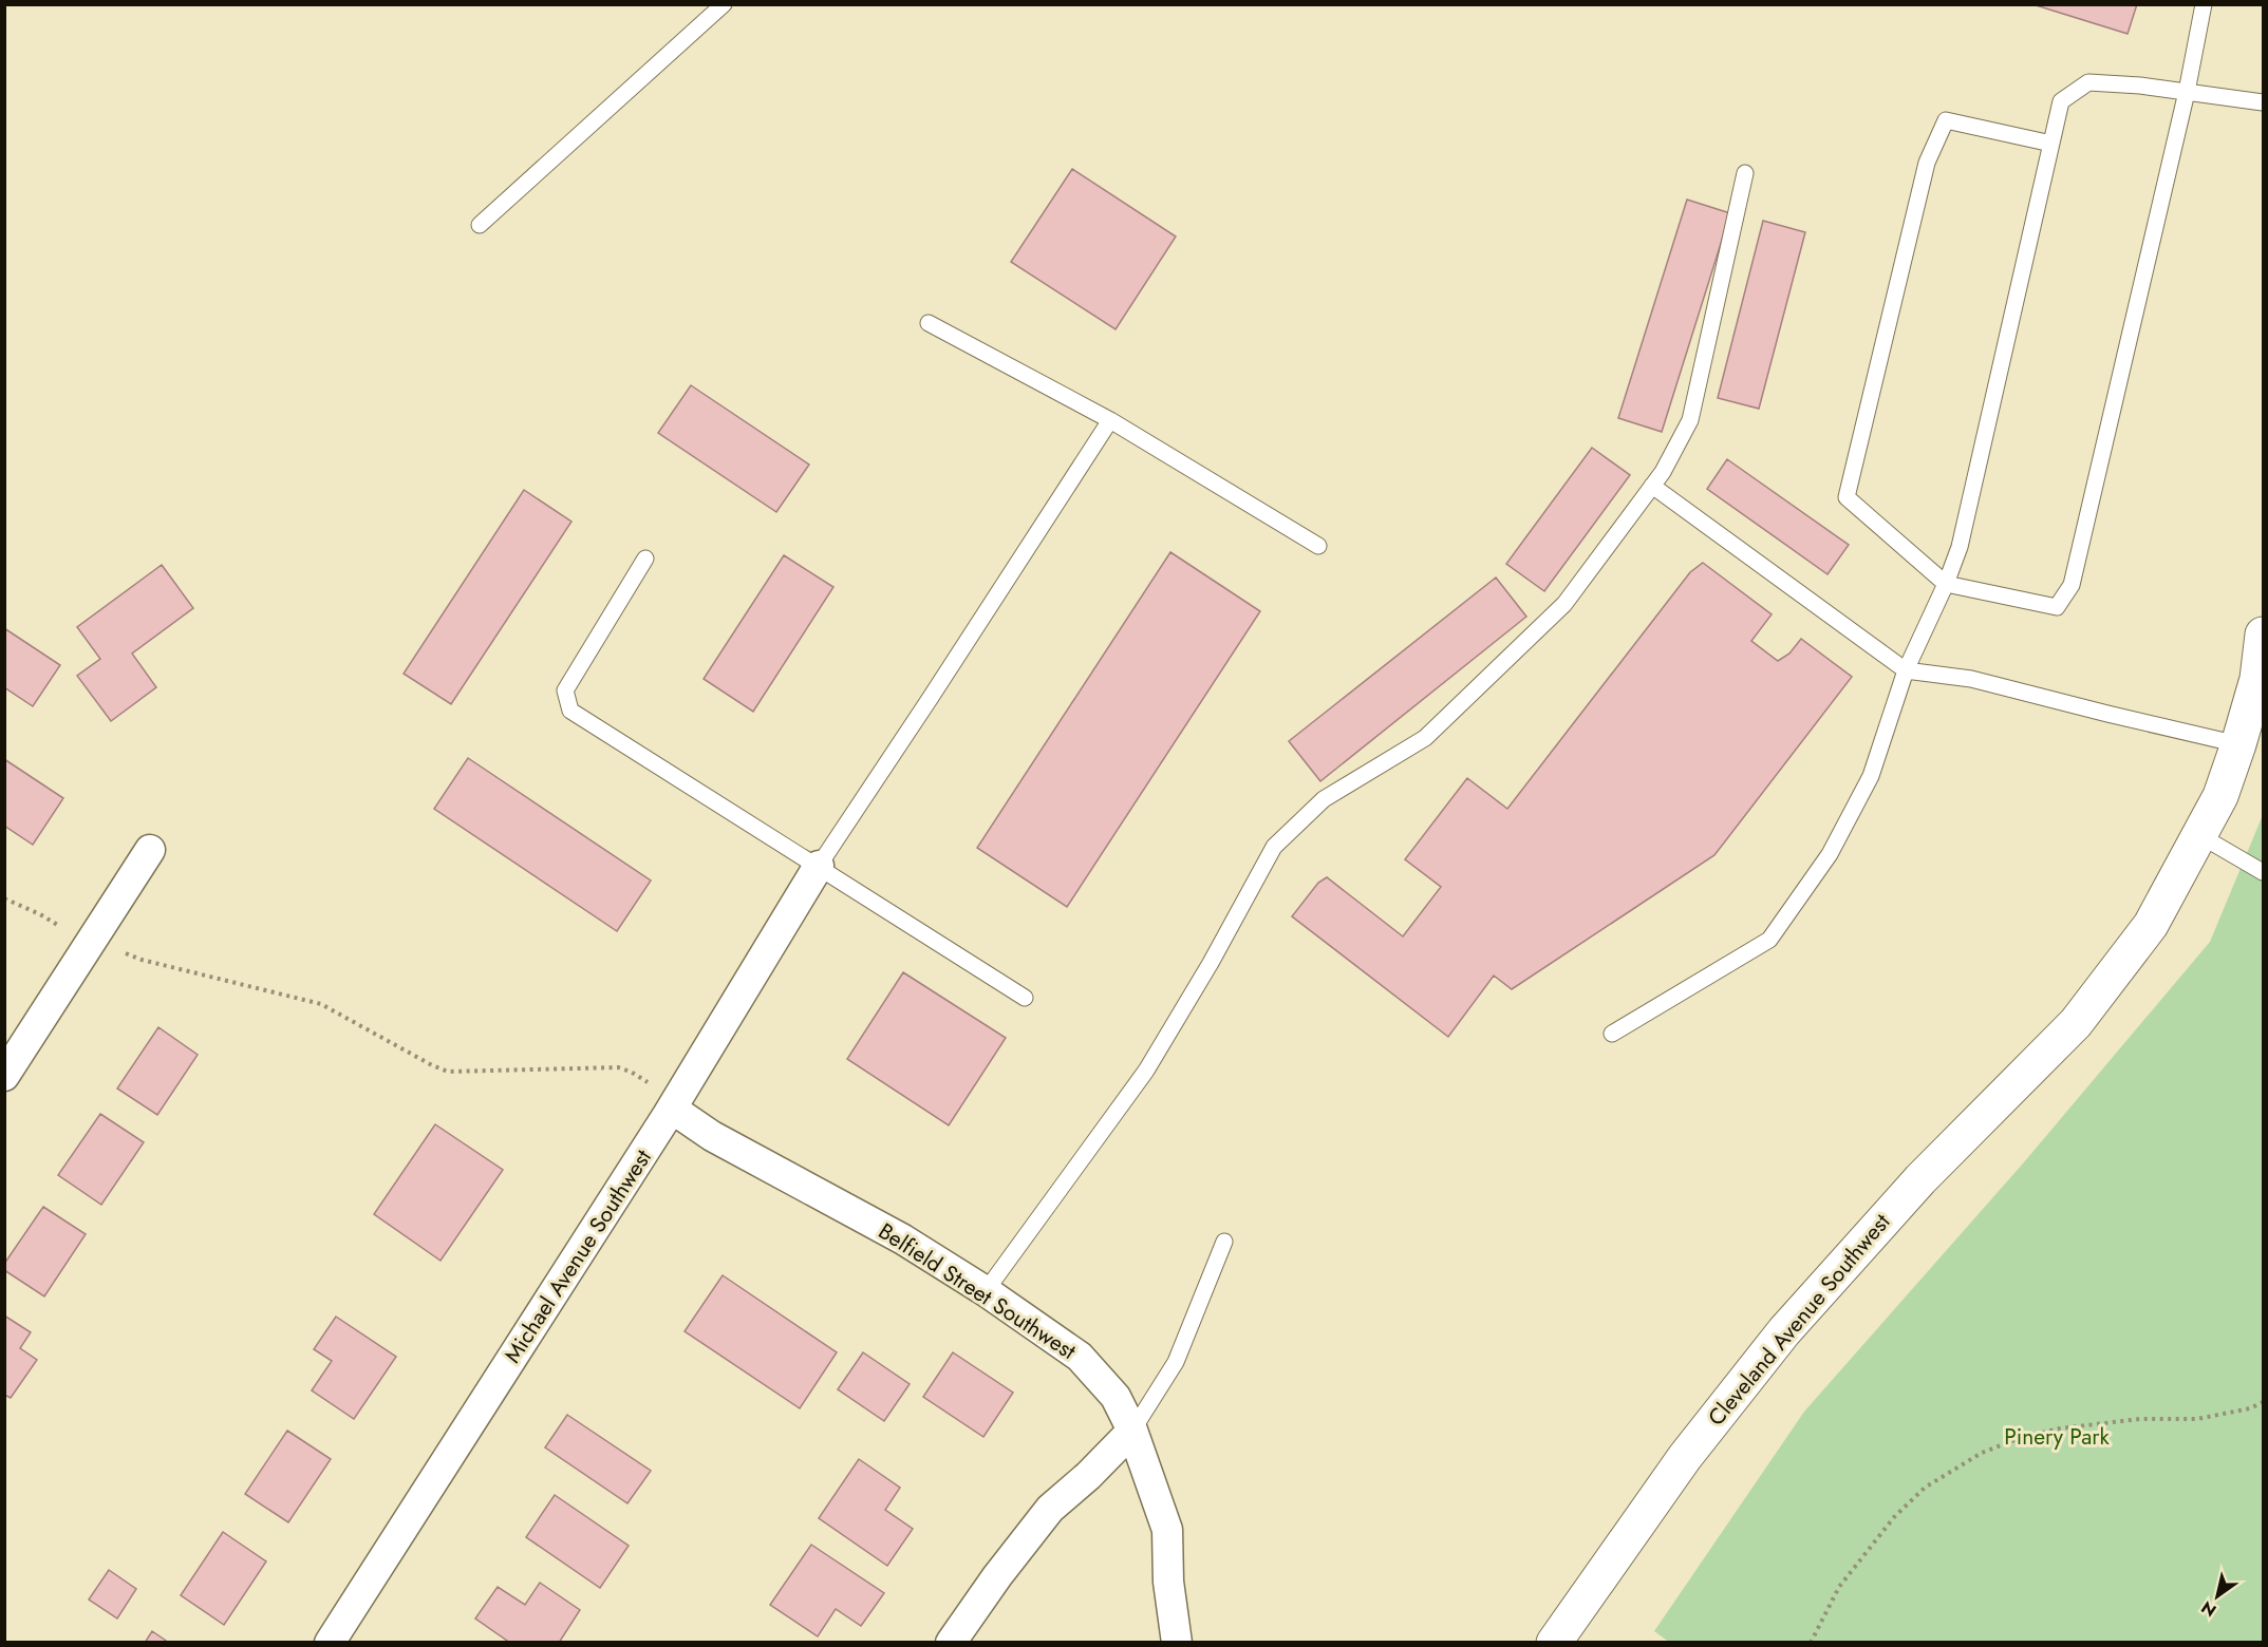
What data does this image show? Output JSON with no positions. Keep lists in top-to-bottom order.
{
  "streets": {
    "street": ["Michael Avenue Southwest", "Belfield Street Southwest", "Cleveland Avenue Southwest"]
  },
  "crossings": [
    ["Michael Avenue Southwest", "Belfield Street Southwest"]
  ],
  "parks": ["Pinery Park"],
  "north": "bottom left"
}
